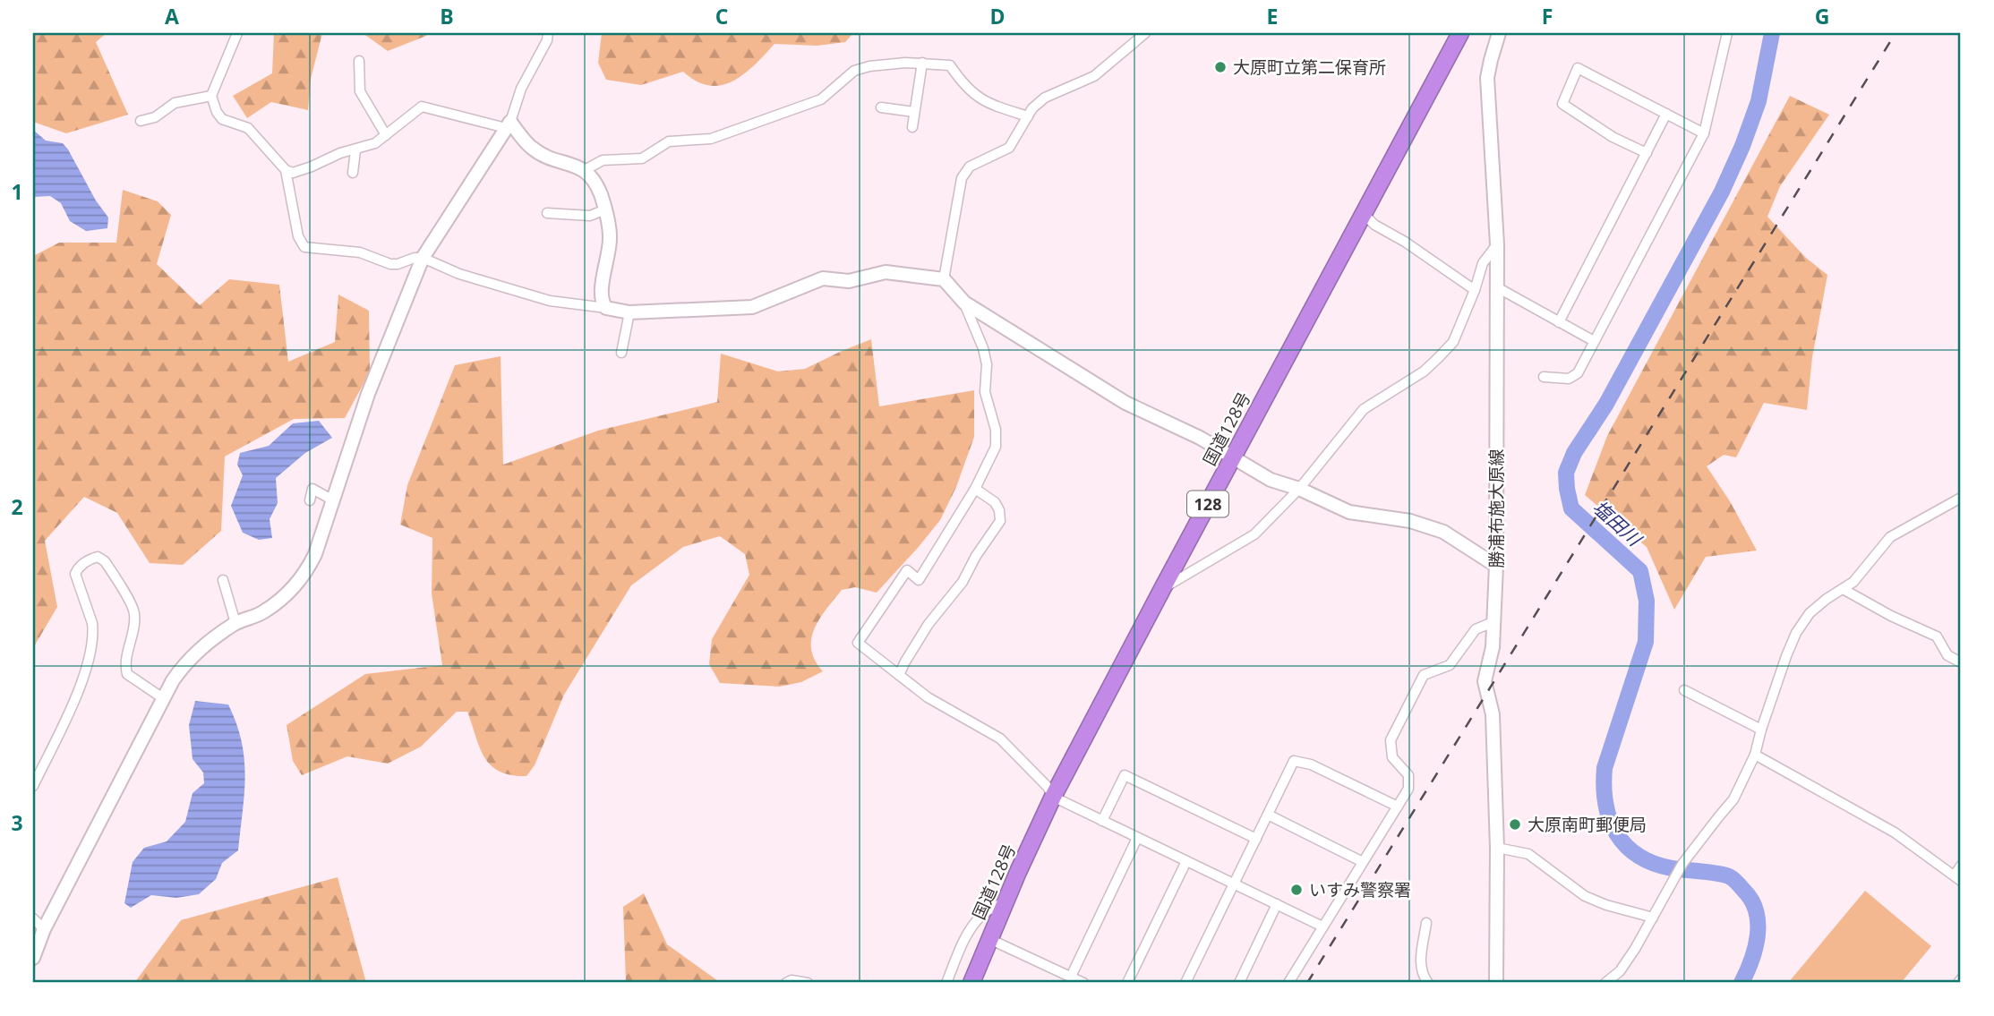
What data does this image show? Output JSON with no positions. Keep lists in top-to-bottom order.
{
  "streets": {
    "highway": ["国道128号", "128"],
    "street": ["勝浦布施大原線"]
  },
  "water": ["塩田川"],
  "places": ["大原町立第二保育所", "大原南町郵便局", "いすみ警察署"],
  "grid": {
    "columns": [
      "A",
      "B",
      "C",
      "D",
      "E",
      "F",
      "G"
    ],
    "rows": ["1", "2", "3"]
  }
}
